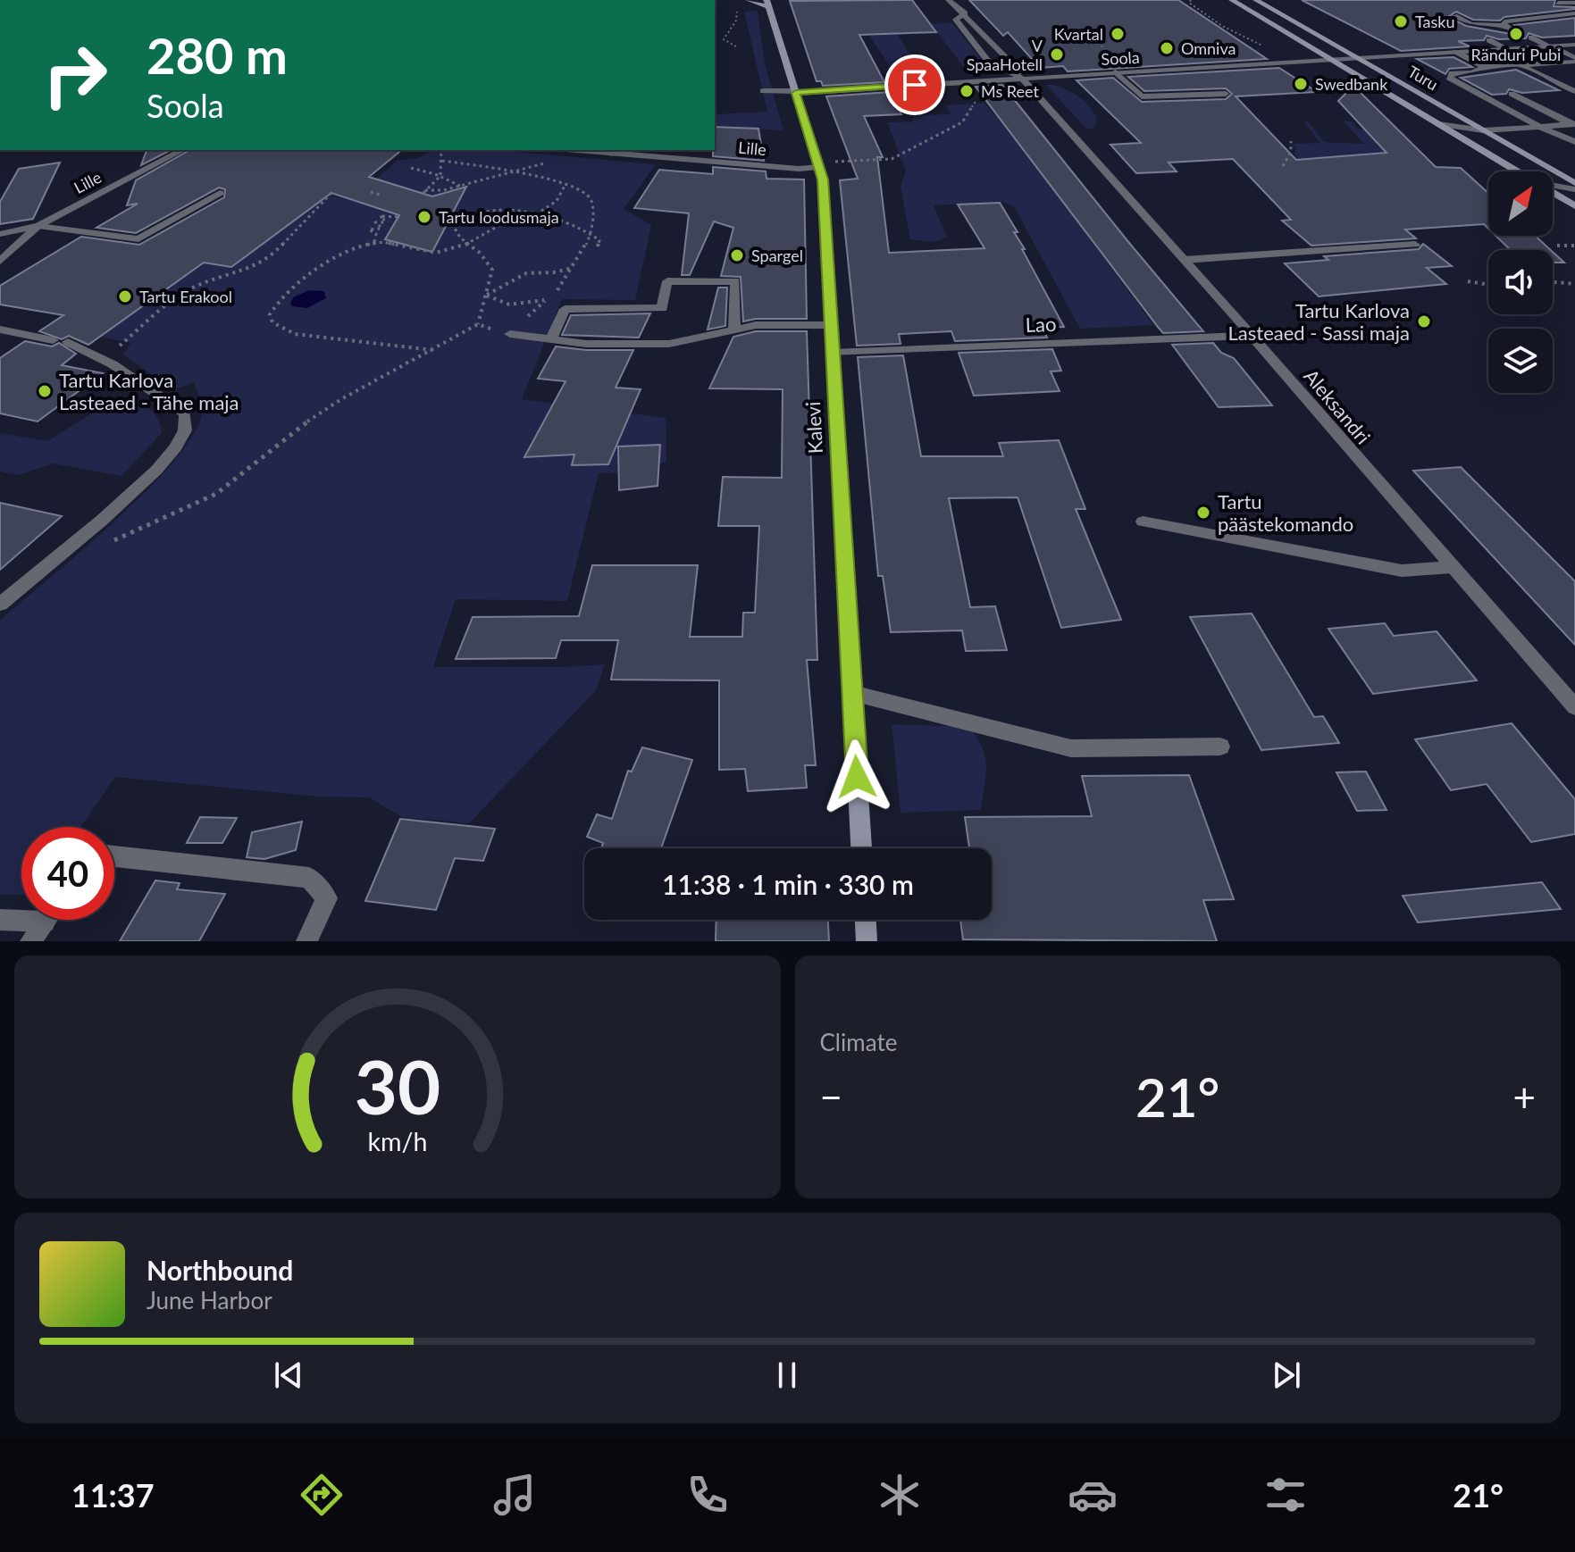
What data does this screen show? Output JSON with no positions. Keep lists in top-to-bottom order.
{
  "streets": {
    "street": [
      "Soola",
      "Turu",
      "Lille",
      "Lao",
      "Aleksandri",
      "Kalevi"
    ]
  },
  "crossings": [
    ["Soola", "Turu"],
    ["Soola", "Aleksandri"],
    ["Soola", "Kalevi"],
    ["Lille", "Kalevi"],
    ["Lao", "Aleksandri"],
    ["Lao", "Kalevi"]
  ],
  "places": [
    "Tasku",
    "Kvartal",
    "Ränduri Pubi",
    "Omniva",
    "V SpaaHotell",
    "Swedbank",
    "Ms Reet",
    "Tartu loodusmaja",
    "Spargel",
    "Tartu Erakool",
    "Tartu Karlova Lasteaed - Sassi maja",
    "Tartu Karlova Lasteaed - Tähe maja",
    "Tartu päästekomando"
  ],
  "north": "top right",
  "page": {
    "turn": ["280 m", "Soola"],
    "limit": "40",
    "trip": "11:38 · 1 min · 330 m",
    "tile": "Climate",
    "heat": ["−", "21°", "+"],
    "song": ["Northbound", "June Harbor"],
    "tabs": ["11:37", "21°"],
    "gauge": ["30", "km/h"]
  }
}
